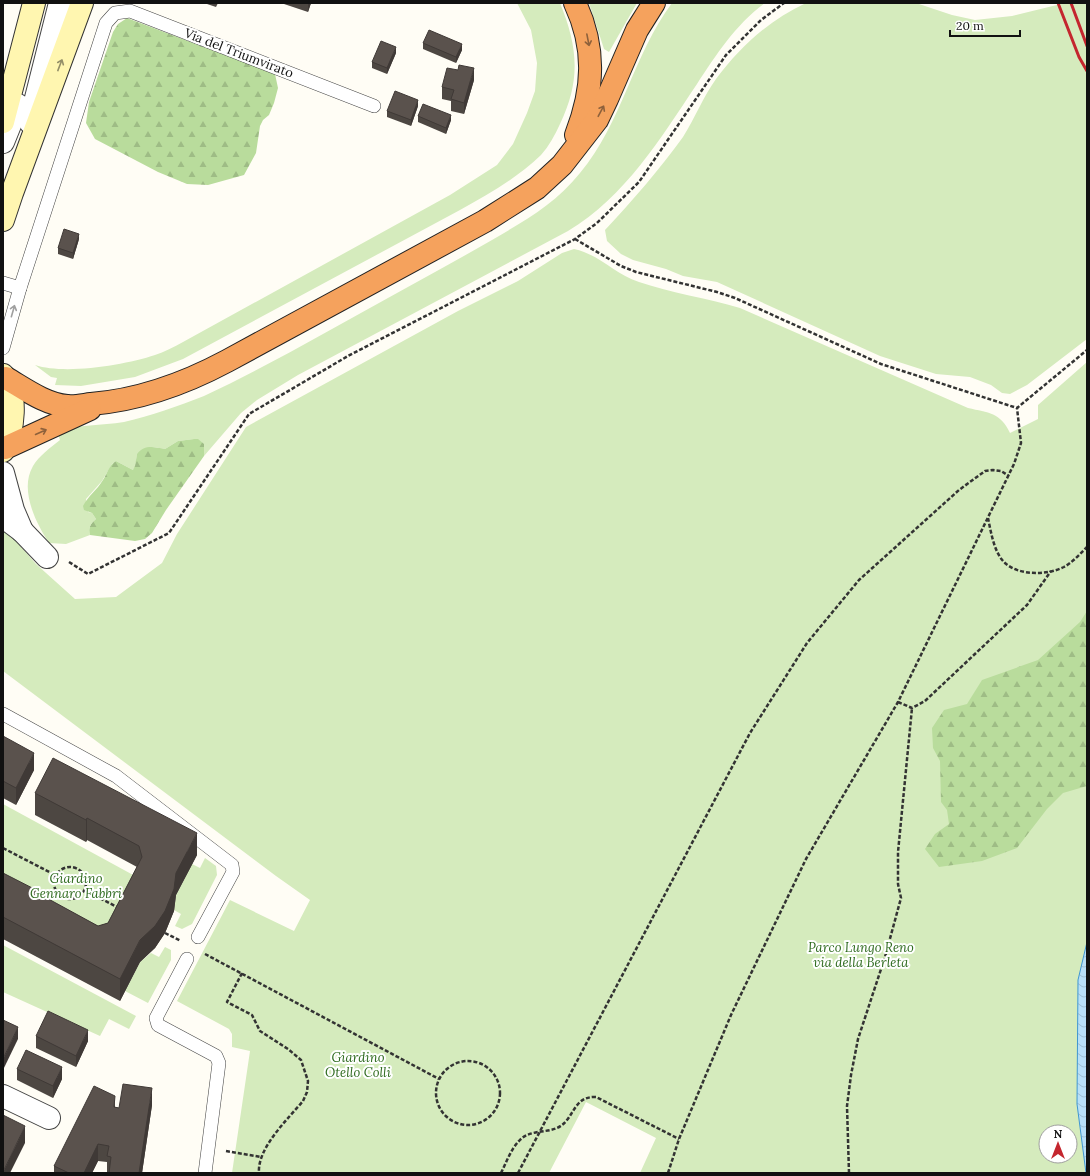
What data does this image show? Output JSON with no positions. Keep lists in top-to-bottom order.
{
  "streets": {
    "lane": ["Via del Triumvirato"]
  },
  "parks": ["Giardino Gennaro Fabbri", "Parco Lungo Reno via della Berleta", "Giardino Otello Colli"],
  "scale_bar": "20 m",
  "north": "top"
}
